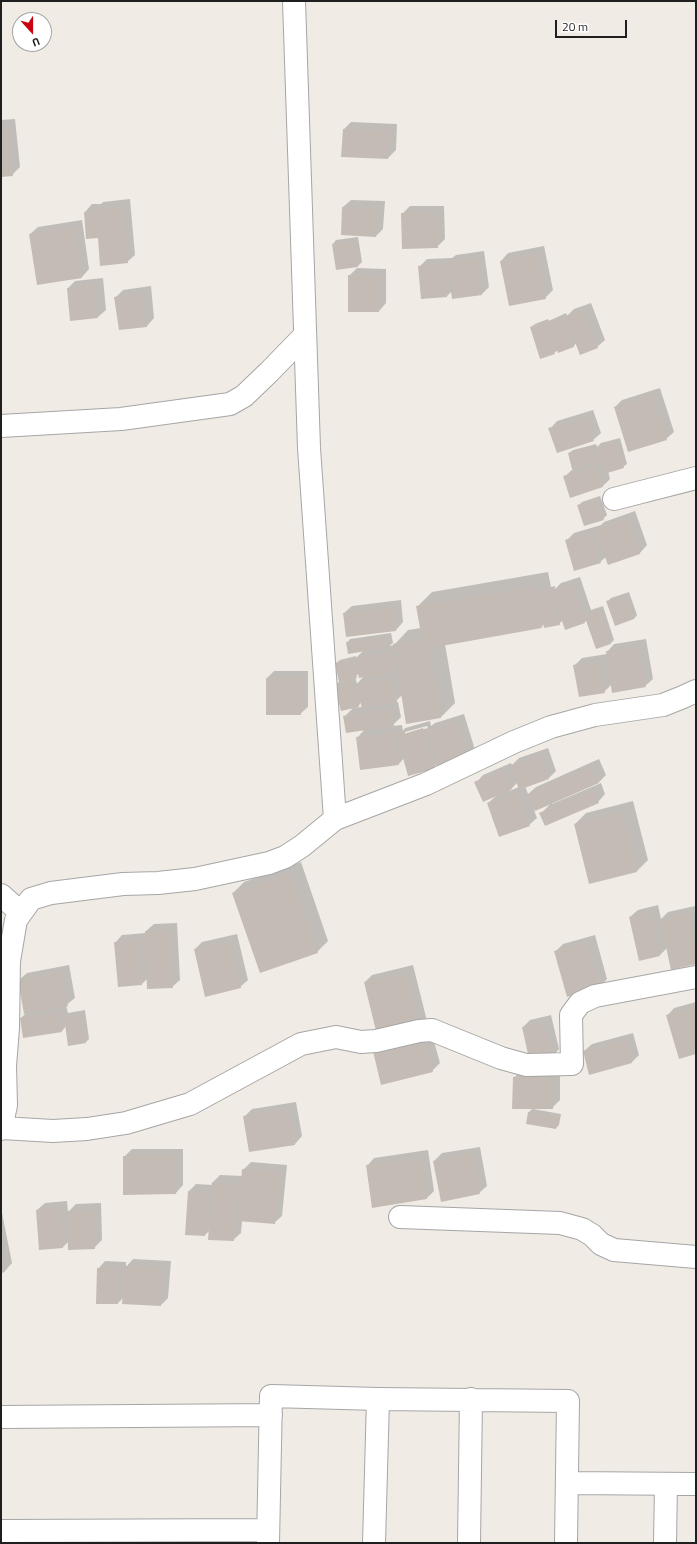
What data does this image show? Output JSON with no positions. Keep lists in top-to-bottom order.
{
  "scale_bar": "20 m",
  "north": "bottom"
}
